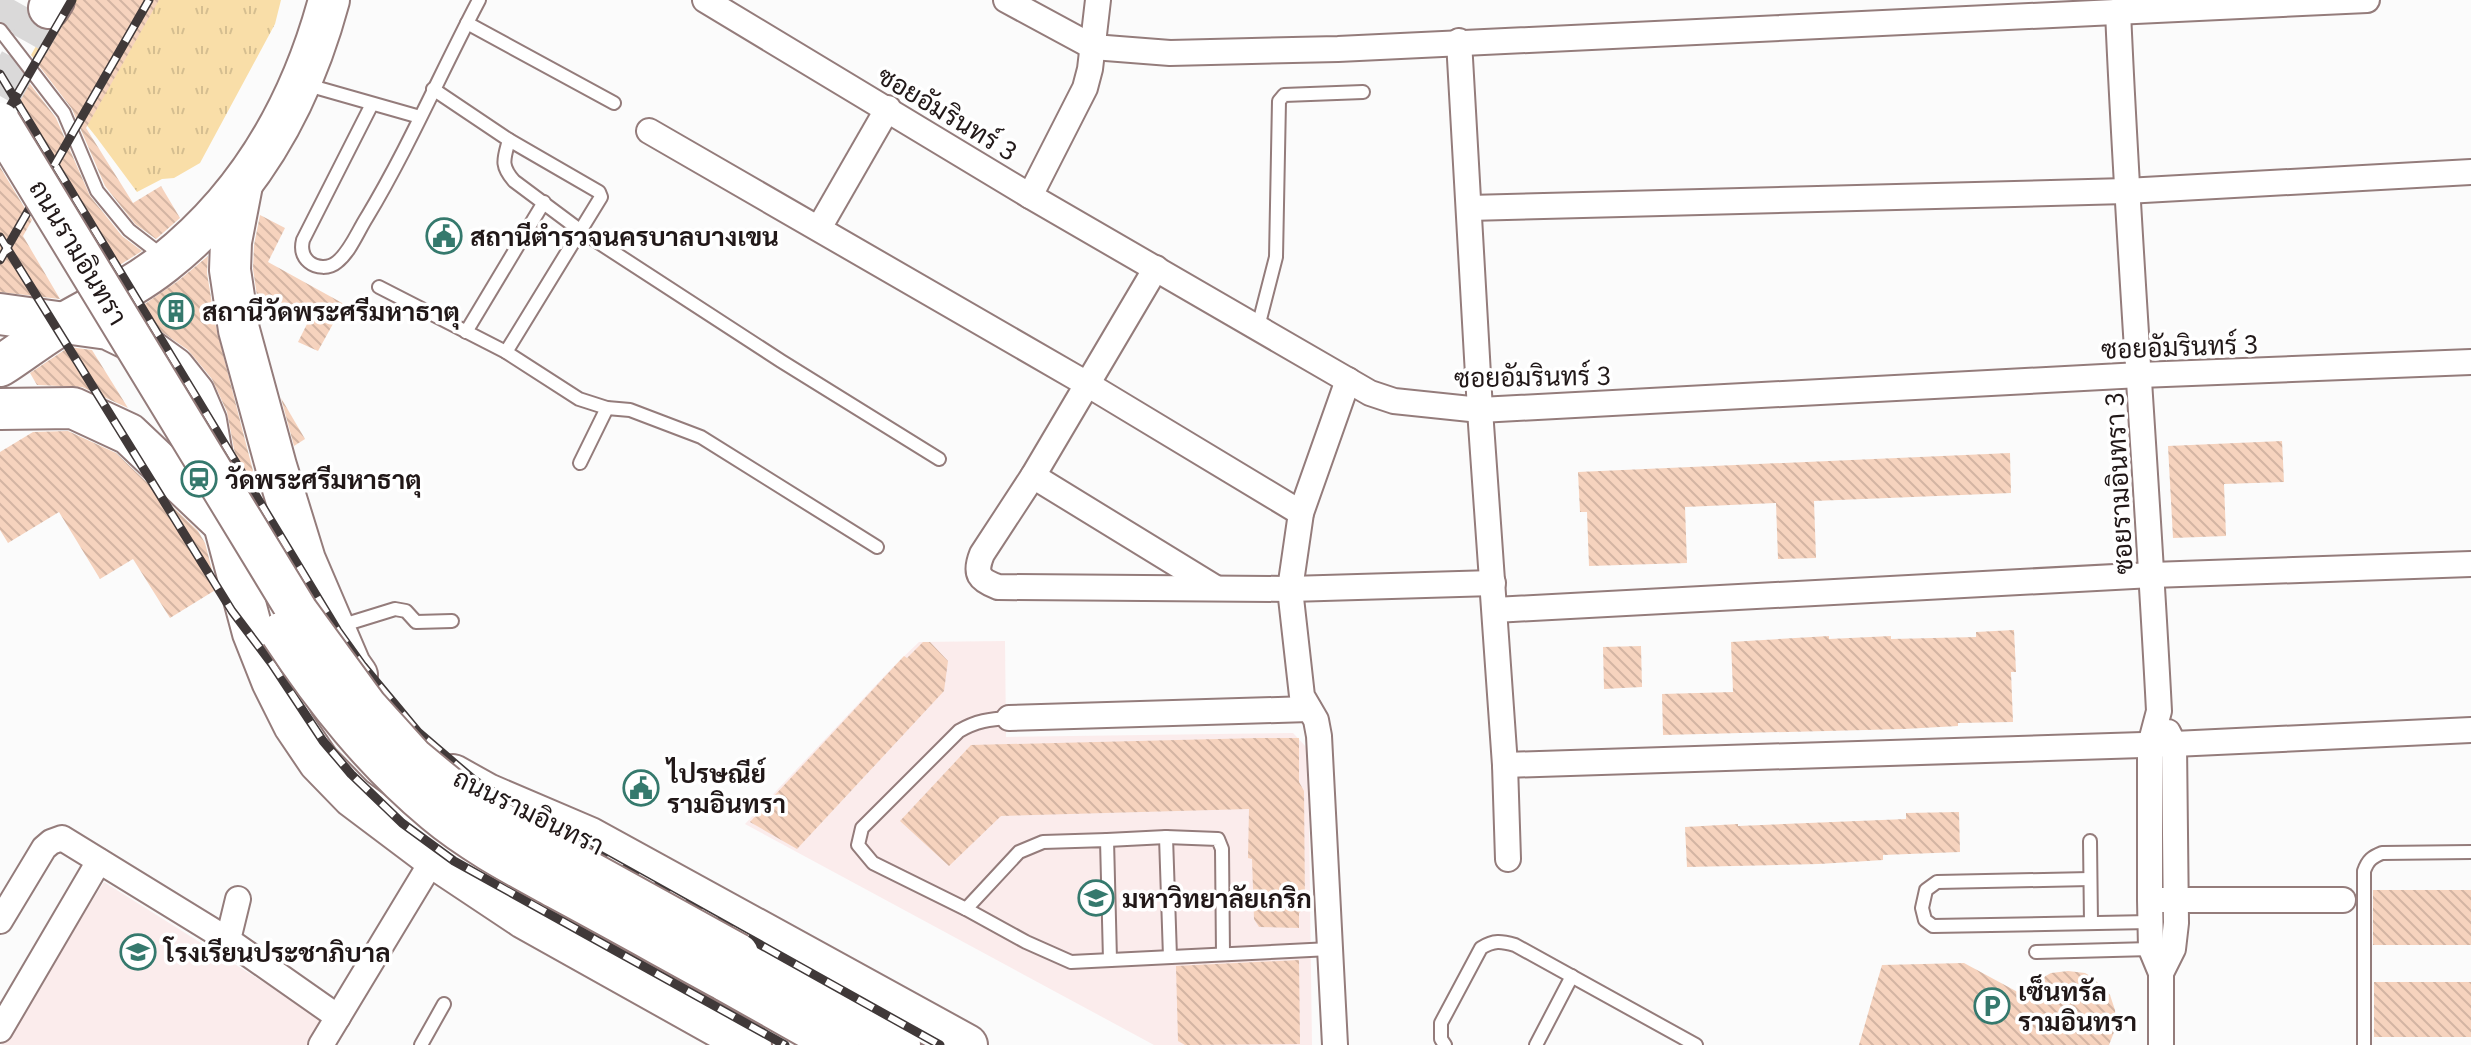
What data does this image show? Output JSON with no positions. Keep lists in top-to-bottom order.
{
  "streets": {
    "main road": ["ถนนรามอินทรา"],
    "street": ["ซอยอัมรินทร์ 3", "ซอยรามอินทรา 3"]
  },
  "crossings": [
    ["ซอยอัมรินทร์ 3", "ซอยรามอินทรา 3"]
  ],
  "places": {
    "public building": ["สถานีตำรวจนครบาลบางเขน", "ไปรษณีย์ รามอินทรา"],
    "building": ["สถานีวัดพระศรีมหาธาตุ"],
    "station": ["วัดพระศรีมหาธาตุ"],
    "school or university": ["มหาวิทยาลัยเกริก", "โรงเรียนประชาภิบาล"],
    "parking": ["เซ็นทรัล รามอินทรา"]
  }
}
